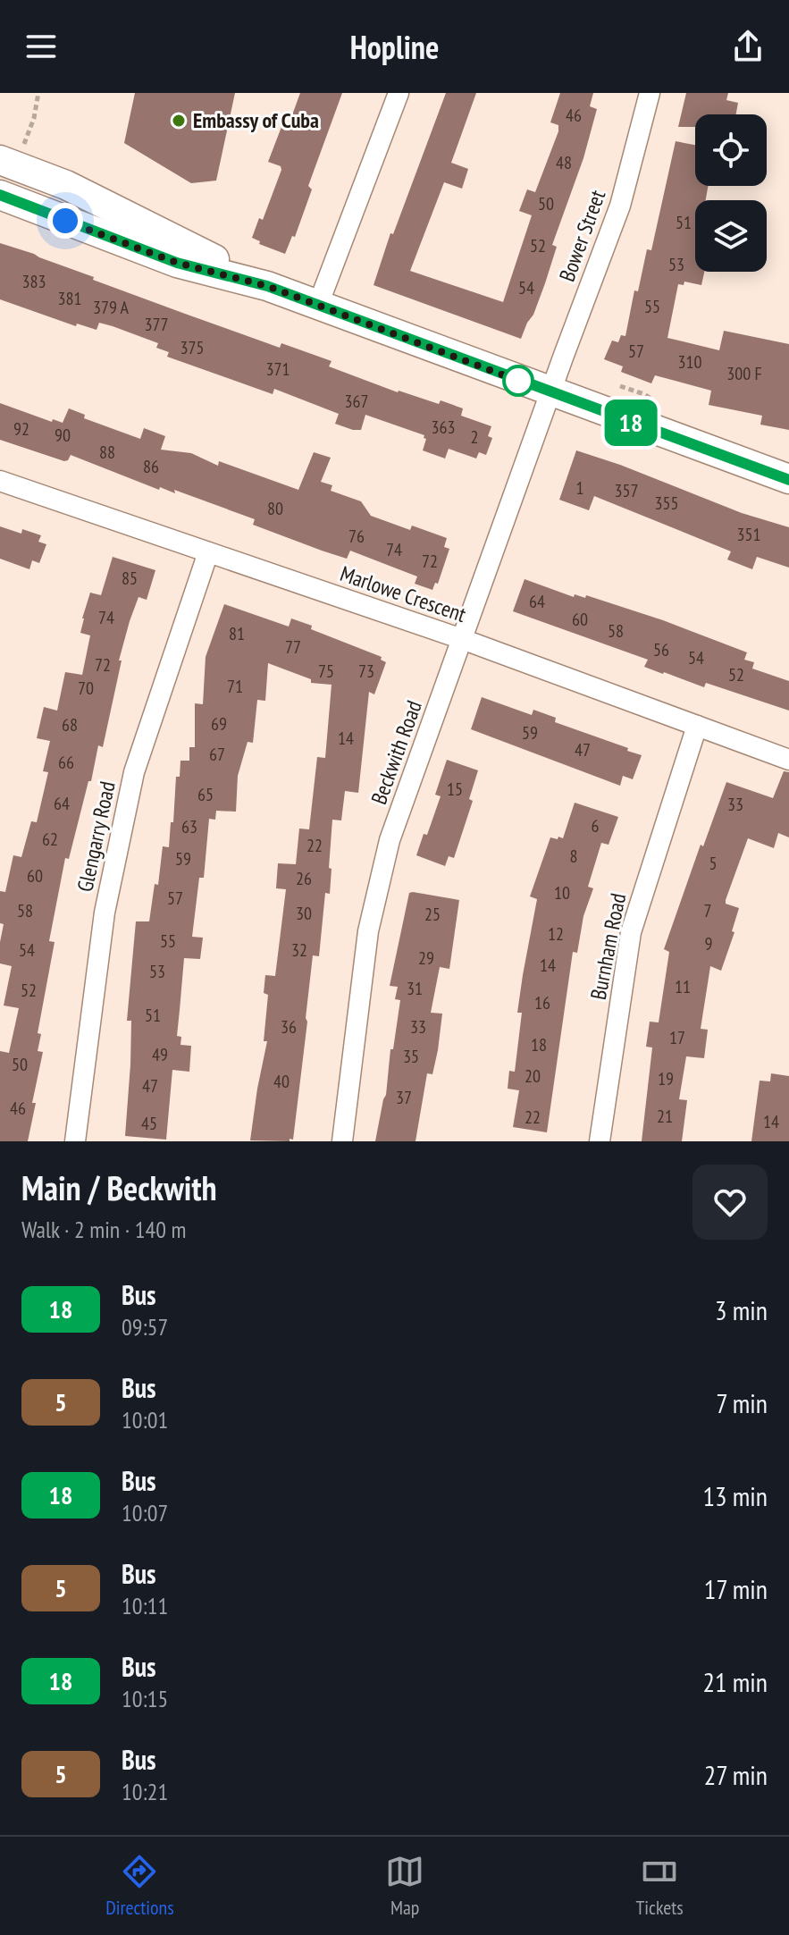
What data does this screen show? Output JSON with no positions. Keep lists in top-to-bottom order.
{
  "streets": {
    "street": [
      "Bower Street",
      "Marlowe Crescent",
      "Beckwith Road",
      "Glengarry Road",
      "Burnham Road"
    ]
  },
  "crossings": [
    ["Bower Street", "Beckwith Road"],
    ["Marlowe Crescent", "Beckwith Road"],
    ["Marlowe Crescent", "Glengarry Road"],
    ["Marlowe Crescent", "Burnham Road"]
  ],
  "places": ["Embassy of Cuba"],
  "lines": ["bus line 18"],
  "house_numbers": [
    "46",
    "48",
    "50",
    "51",
    "52",
    "53",
    "383",
    "54",
    "381",
    "55",
    "379 A",
    "377",
    "375",
    "57",
    "310",
    "371",
    "300 F",
    "367",
    "363",
    "92",
    "90",
    "2",
    "88",
    "86",
    "1",
    "357",
    "355",
    "80",
    "351",
    "76",
    "74",
    "72",
    "85",
    "64",
    "74",
    "60",
    "58",
    "81",
    "77",
    "56",
    "54",
    "72",
    "75",
    "73",
    "52",
    "71",
    "70",
    "69",
    "68",
    "59",
    "14",
    "47",
    "67",
    "66",
    "15",
    "65",
    "64",
    "33",
    "6",
    "63",
    "62",
    "22",
    "8",
    "59",
    "5",
    "60",
    "26",
    "10",
    "57",
    "58",
    "7",
    "30",
    "25",
    "12",
    "55",
    "9",
    "54",
    "32",
    "29",
    "14",
    "53",
    "11",
    "31",
    "52",
    "16",
    "51",
    "36",
    "33",
    "17",
    "18",
    "49",
    "35",
    "50",
    "20",
    "19",
    "40",
    "47",
    "37",
    "46",
    "21",
    "22",
    "14",
    "45"
  ],
  "page": {
    "header": "Hopline",
    "on_map": "18",
    "heading": ["Main / Beckwith", "Walk · 2 min · 140 m"],
    "list": [
      {
        "mark": "18",
        "name": "Bus",
        "note": "09:57",
        "value": "3 min"
      },
      {
        "mark": "5",
        "name": "Bus",
        "note": "10:01",
        "value": "7 min"
      },
      {
        "mark": "18",
        "name": "Bus",
        "note": "10:07",
        "value": "13 min"
      },
      {
        "mark": "5",
        "name": "Bus",
        "note": "10:11",
        "value": "17 min"
      },
      {
        "mark": "18",
        "name": "Bus",
        "note": "10:15",
        "value": "21 min"
      },
      {
        "mark": "5",
        "name": "Bus",
        "note": "10:21",
        "value": "27 min"
      }
    ],
    "tabs": ["Directions", "Map", "Tickets"]
  }
}
